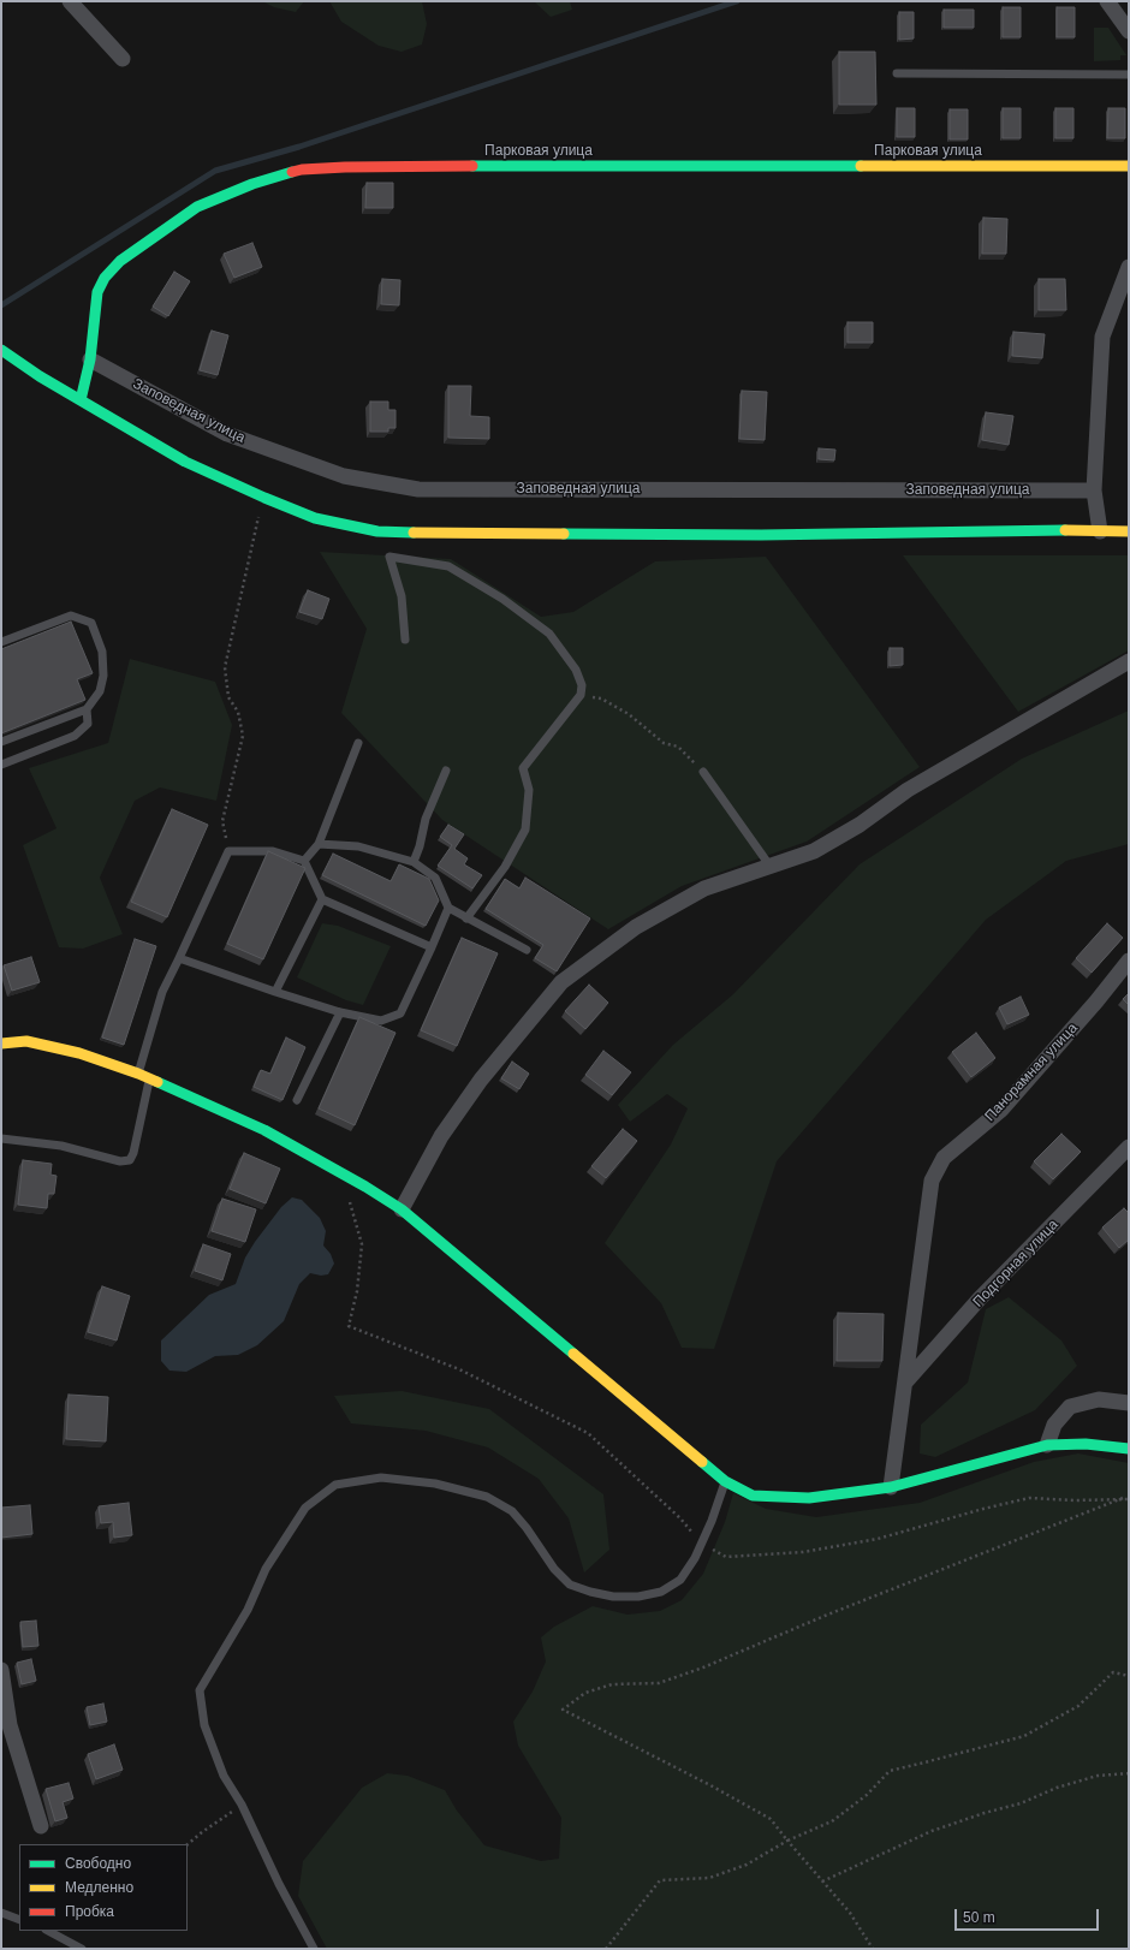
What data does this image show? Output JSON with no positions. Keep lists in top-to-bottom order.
{
  "streets": {
    "street": [
      "Парковая улица",
      "Заповедная улица",
      "Панорамная улица",
      "Подгорная улица"
    ]
  },
  "crossings": [
    ["Парковая улица", "Заповедная улица"],
    ["Панорамная улица", "Подгорная улица"]
  ],
  "legend": ["Свободно", "Медленно", "Пробка"],
  "scale_bar": "50 m"
}
